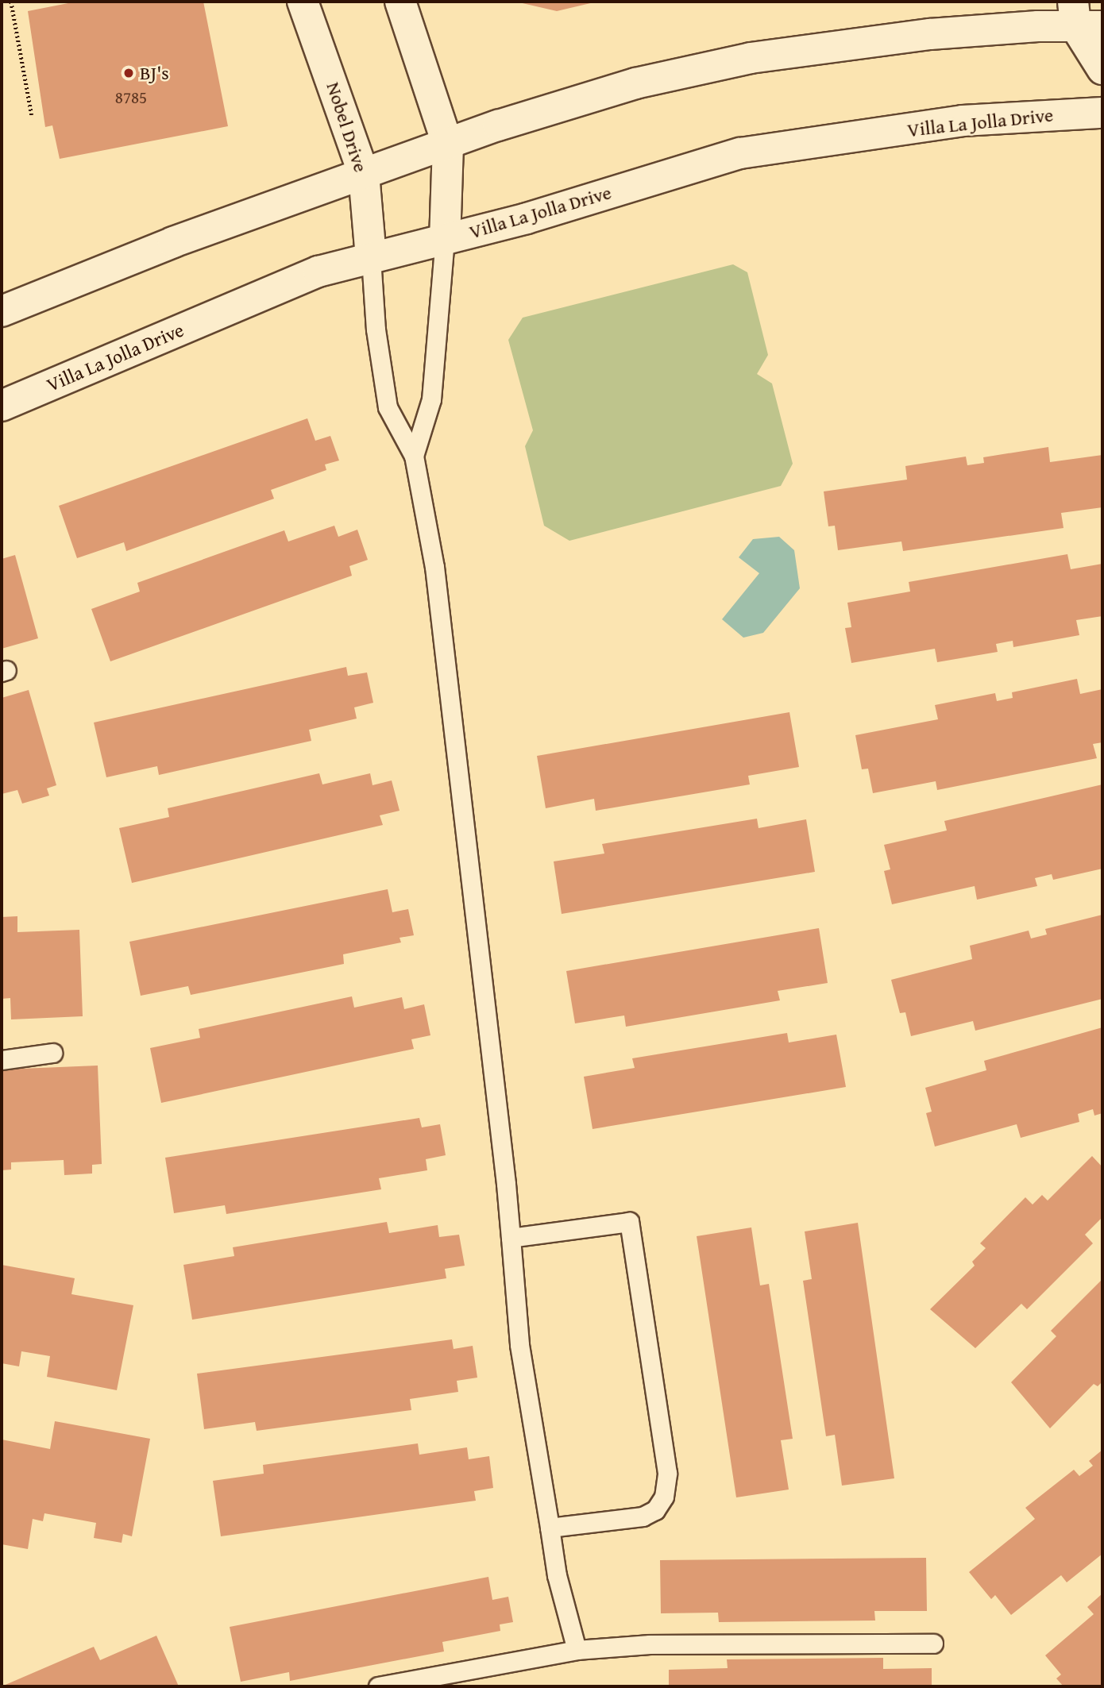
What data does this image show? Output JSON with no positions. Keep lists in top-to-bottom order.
{
  "streets": {
    "main road": ["Villa La Jolla Drive", "Nobel Drive"]
  },
  "crossings": [
    ["Villa La Jolla Drive", "Nobel Drive"]
  ],
  "places": ["BJ's"],
  "house_numbers": ["8785"]
}
